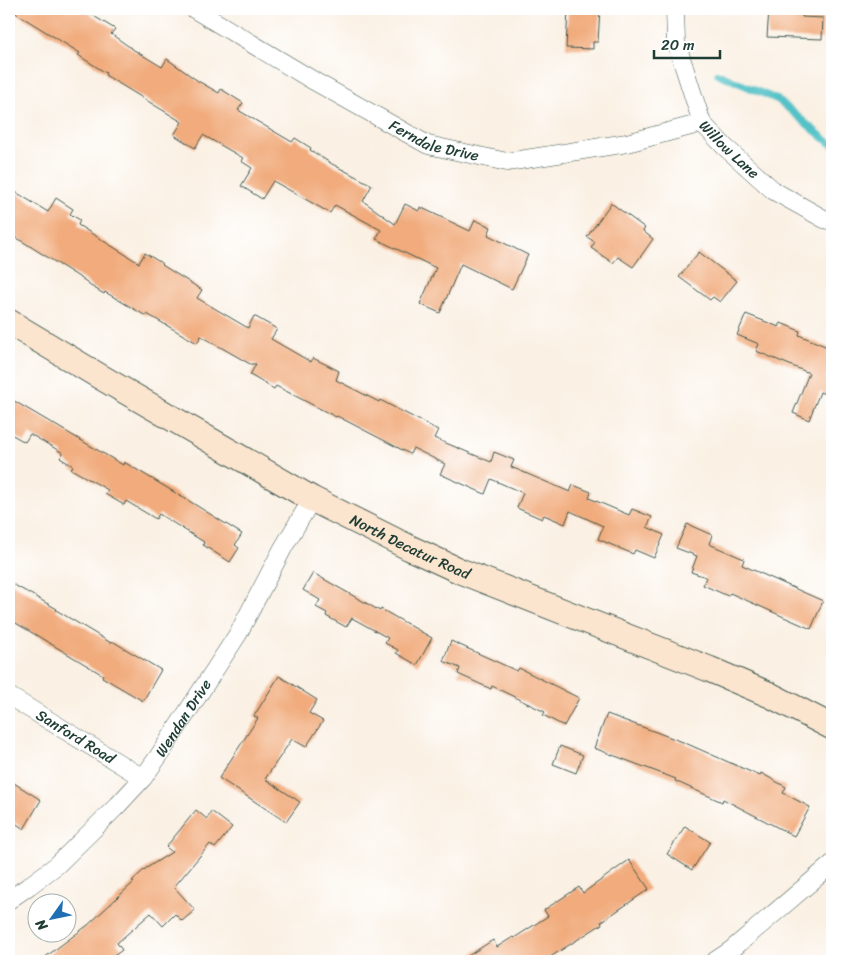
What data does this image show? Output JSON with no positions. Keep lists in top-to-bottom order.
{
  "streets": {
    "main road": ["North Decatur Road"],
    "street": [
      "Ferndale Drive",
      "Willow Lane",
      "Wendan Drive",
      "Sanford Road"
    ]
  },
  "crossings": [
    ["Ferndale Drive", "Willow Lane"],
    ["North Decatur Road", "Wendan Drive"],
    ["Wendan Drive", "Sanford Road"]
  ],
  "scale_bar": "20 m",
  "north": "bottom left"
}
